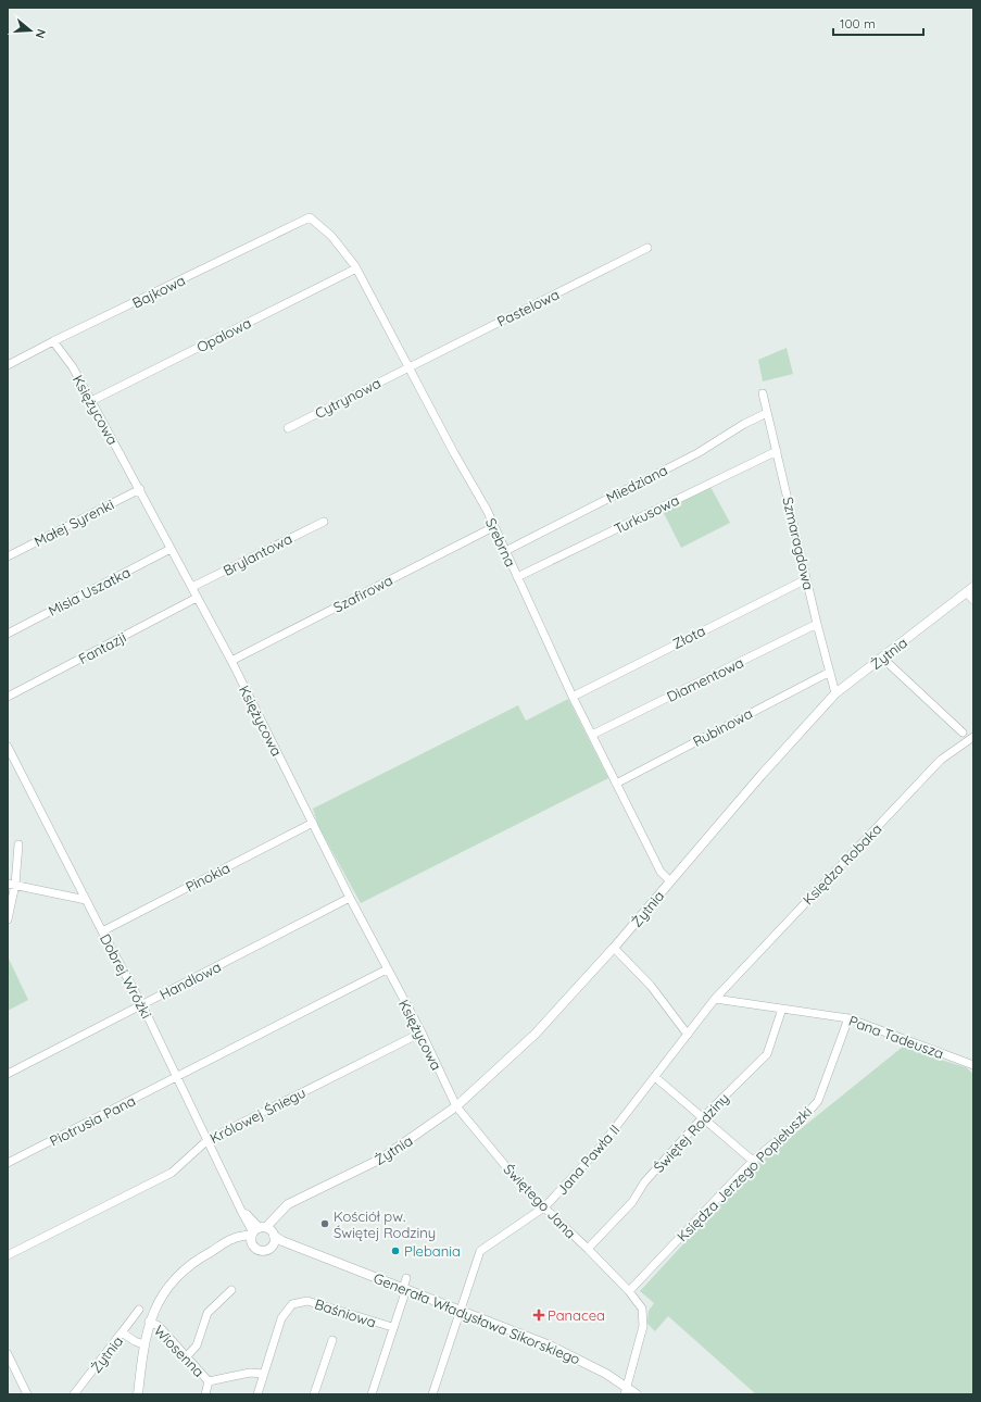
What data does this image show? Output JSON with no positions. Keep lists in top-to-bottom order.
{
  "streets": {
    "street": [
      "Bajkowa",
      "Pastelowa",
      "Opalowa",
      "Cytrynowa",
      "Księżycowa",
      "Miedziana",
      "Turkusowa",
      "Małej Syrenki",
      "Srebrna",
      "Szmaragdowa",
      "Brylantowa",
      "Misia Uszatka",
      "Szafirowa",
      "Złota",
      "Fantazji",
      "Żytnia",
      "Diamentowa",
      "Rubinowa",
      "Księdza Robaka",
      "Pinokia",
      "Dobrej Wróżki",
      "Handlowa",
      "Pana Tadeusza",
      "Królowej Śniegu",
      "Piotrusia Pana",
      "Świętej Rodziny",
      "Jana Pawła II",
      "Księdza Jerzego Popiełuszki",
      "Świętego Jana",
      "Baśniowa",
      "Generała Władysława Sikorskiego",
      "Wiosenna"
    ]
  },
  "crossings": [
    ["Bajkowa", "Księżycowa"],
    ["Bajkowa", "Srebrna"],
    ["Pastelowa", "Cytrynowa"],
    ["Pastelowa", "Srebrna"],
    ["Opalowa", "Księżycowa"],
    ["Opalowa", "Srebrna"],
    ["Cytrynowa", "Srebrna"],
    ["Księżycowa", "Małej Syrenki"],
    ["Księżycowa", "Brylantowa"],
    ["Księżycowa", "Misia Uszatka"],
    ["Księżycowa", "Szafirowa"],
    ["Księżycowa", "Fantazji"],
    ["Księżycowa", "Żytnia"],
    ["Księżycowa", "Pinokia"],
    ["Księżycowa", "Handlowa"],
    ["Księżycowa", "Królowej Śniegu"],
    ["Księżycowa", "Piotrusia Pana"],
    ["Księżycowa", "Świętego Jana"],
    ["Miedziana", "Srebrna"],
    ["Miedziana", "Szmaragdowa"],
    ["Turkusowa", "Srebrna"],
    ["Turkusowa", "Szmaragdowa"],
    ["Srebrna", "Szafirowa"],
    ["Srebrna", "Złota"],
    ["Srebrna", "Żytnia"],
    ["Srebrna", "Diamentowa"],
    ["Srebrna", "Rubinowa"],
    ["Szmaragdowa", "Złota"],
    ["Szmaragdowa", "Żytnia"],
    ["Szmaragdowa", "Diamentowa"],
    ["Szmaragdowa", "Rubinowa"],
    ["Żytnia", "Dobrej Wróżki"],
    ["Żytnia", "Świętego Jana"],
    ["Żytnia", "Generała Władysława Sikorskiego"],
    ["Księdza Robaka", "Pana Tadeusza"],
    ["Księdza Robaka", "Jana Pawła II"],
    ["Pinokia", "Dobrej Wróżki"],
    ["Dobrej Wróżki", "Handlowa"],
    ["Dobrej Wróżki", "Królowej Śniegu"],
    ["Dobrej Wróżki", "Piotrusia Pana"],
    ["Dobrej Wróżki", "Generała Władysława Sikorskiego"],
    ["Pana Tadeusza", "Świętej Rodziny"],
    ["Pana Tadeusza", "Jana Pawła II"],
    ["Pana Tadeusza", "Księdza Jerzego Popiełuszki"],
    ["Świętej Rodziny", "Świętego Jana"],
    ["Jana Pawła II", "Świętego Jana"],
    ["Jana Pawła II", "Generała Władysława Sikorskiego"],
    ["Księdza Jerzego Popiełuszki", "Świętego Jana"],
    ["Świętego Jana", "Generała Władysława Sikorskiego"]
  ],
  "places": {
    "other": ["Kościół pw. Świętej Rodziny", "Plebania"],
    "health": ["Panacea"]
  },
  "scale_bar": "100 m",
  "north": "right"
}
